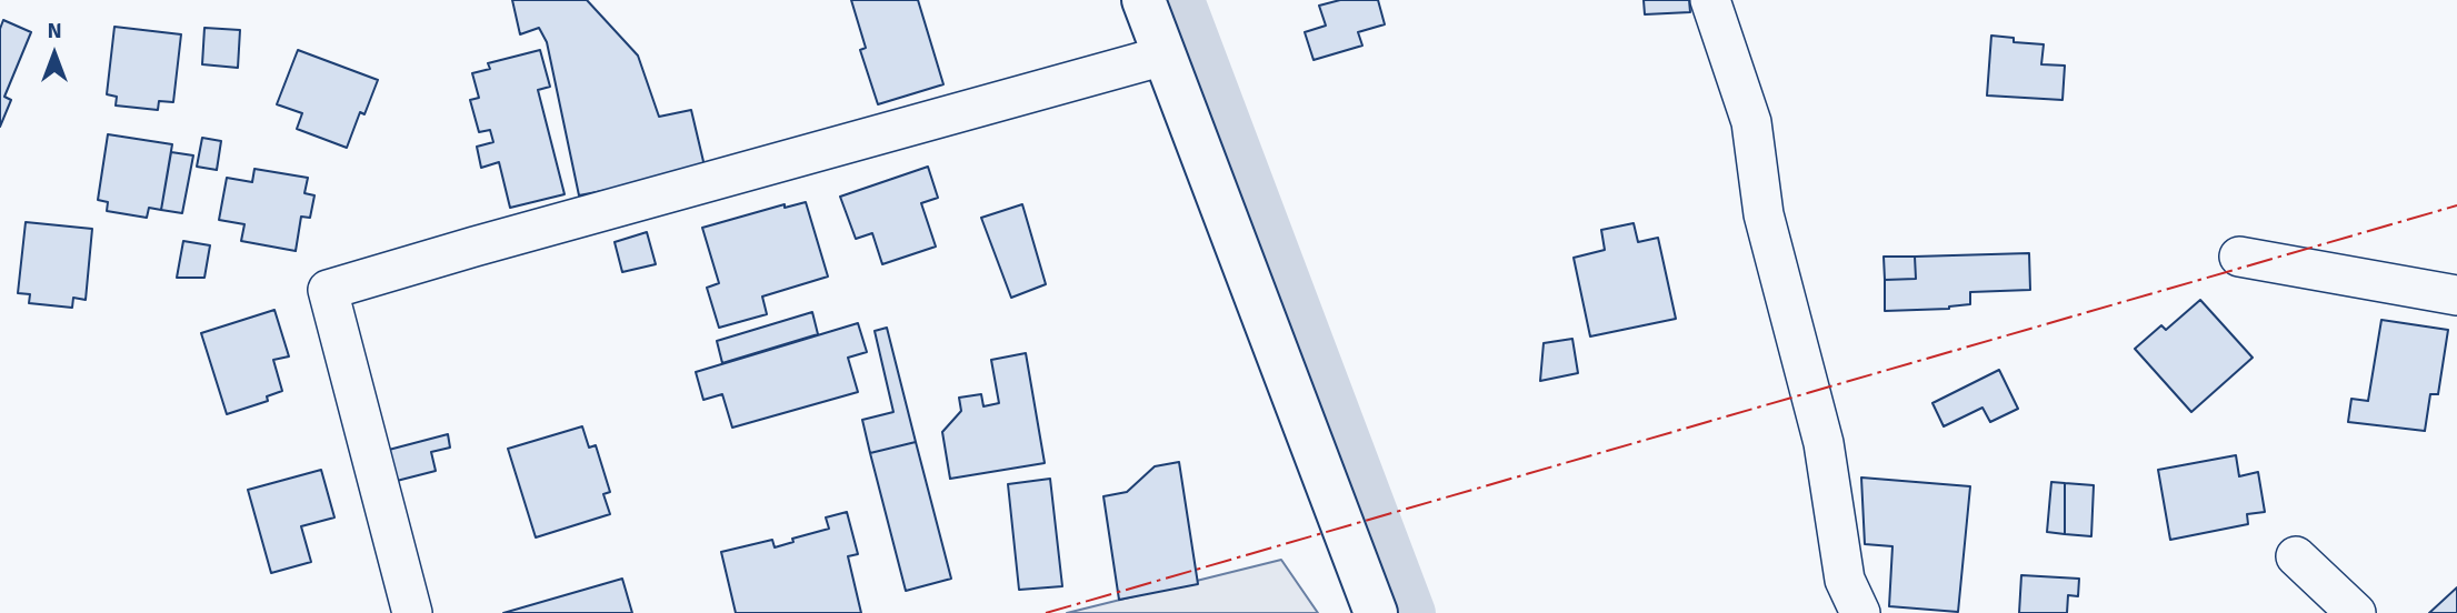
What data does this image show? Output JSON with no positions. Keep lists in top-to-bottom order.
{
  "north": "top"
}
